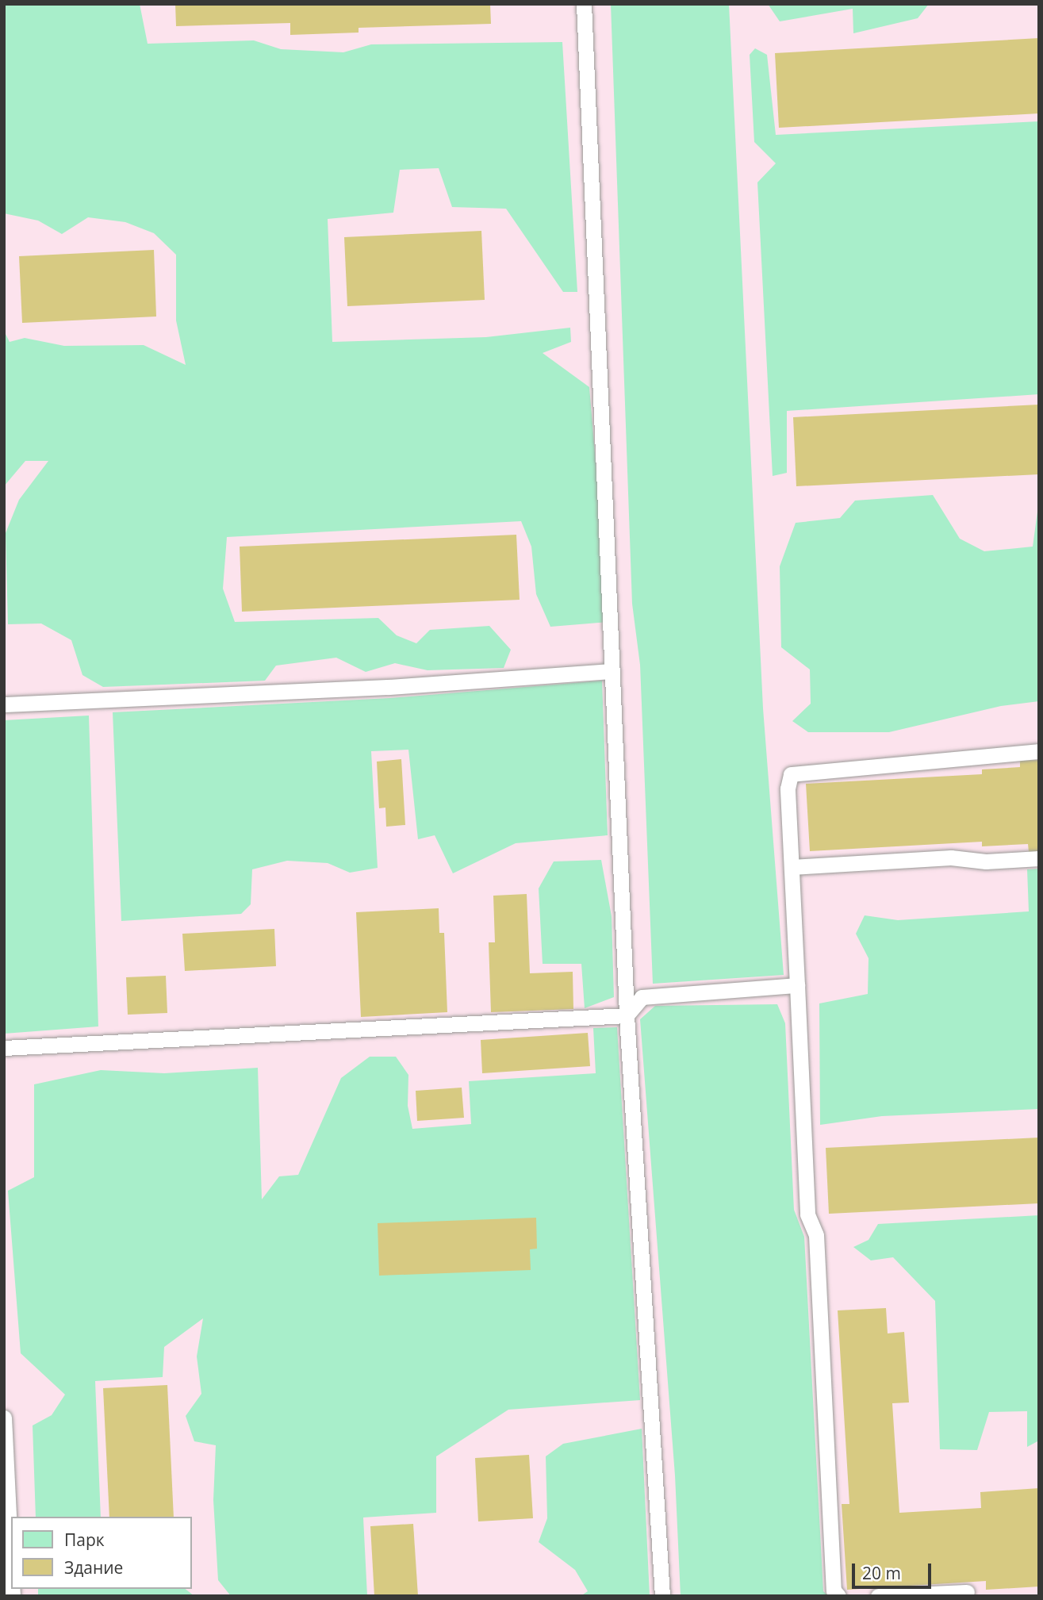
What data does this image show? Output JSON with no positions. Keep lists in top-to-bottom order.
{
  "legend": ["Парк", "Здание"],
  "scale_bar": "20 m"
}
